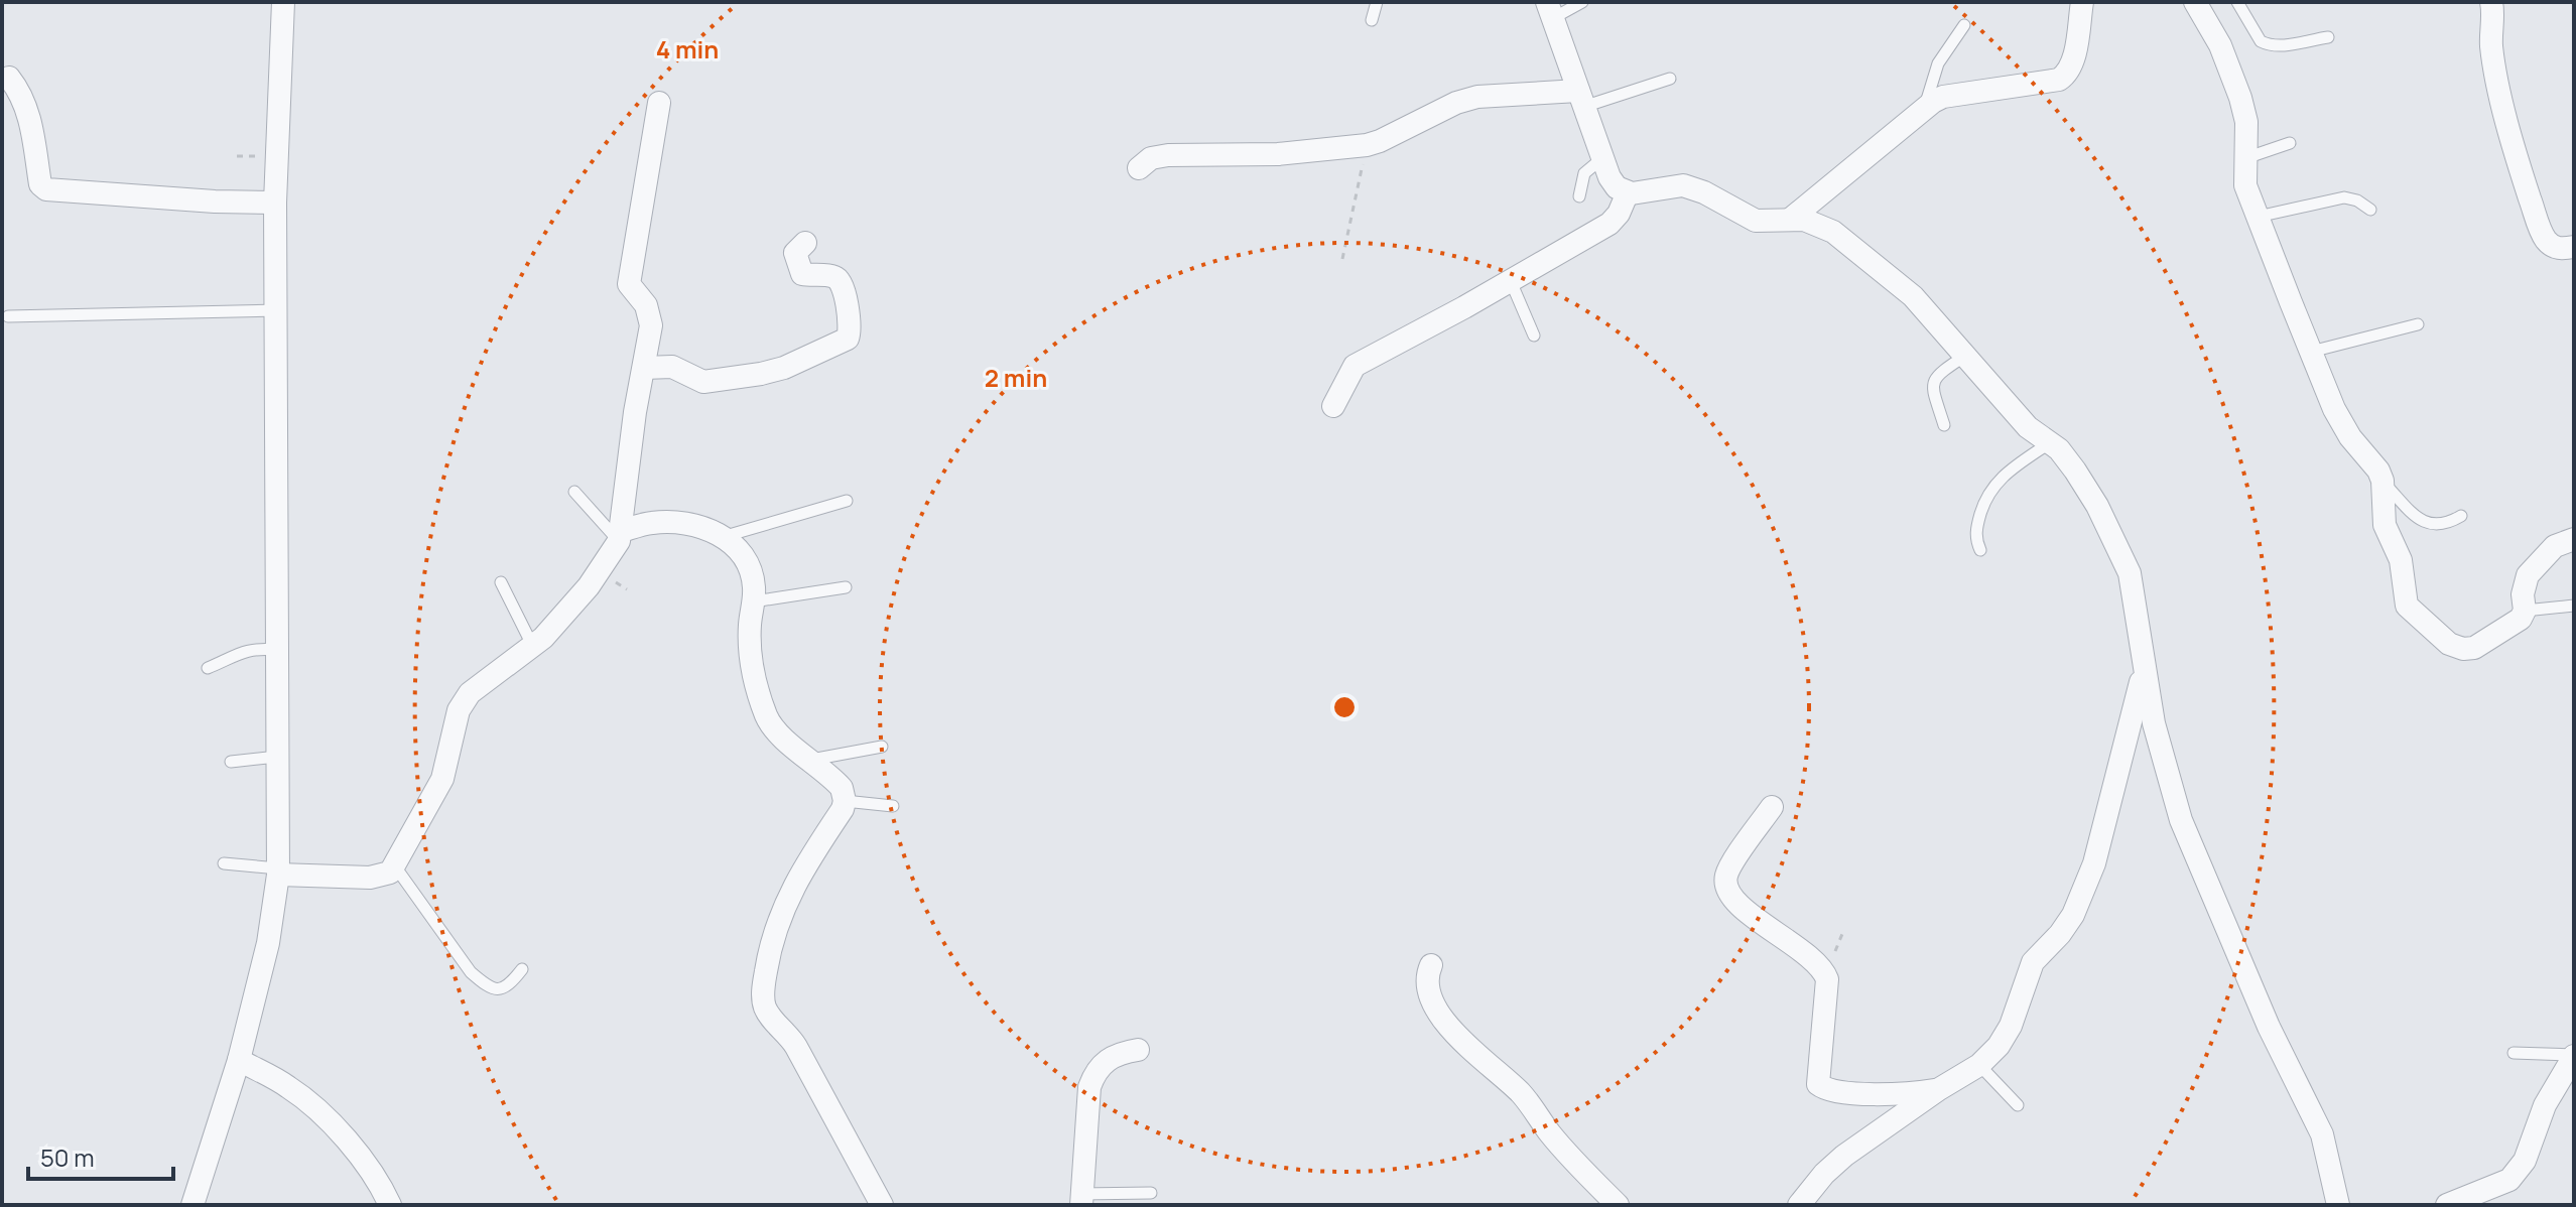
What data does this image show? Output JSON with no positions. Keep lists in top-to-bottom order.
{
  "scale_bar": "50 m",
  "rings": ["4 min", "2 min"]
}
